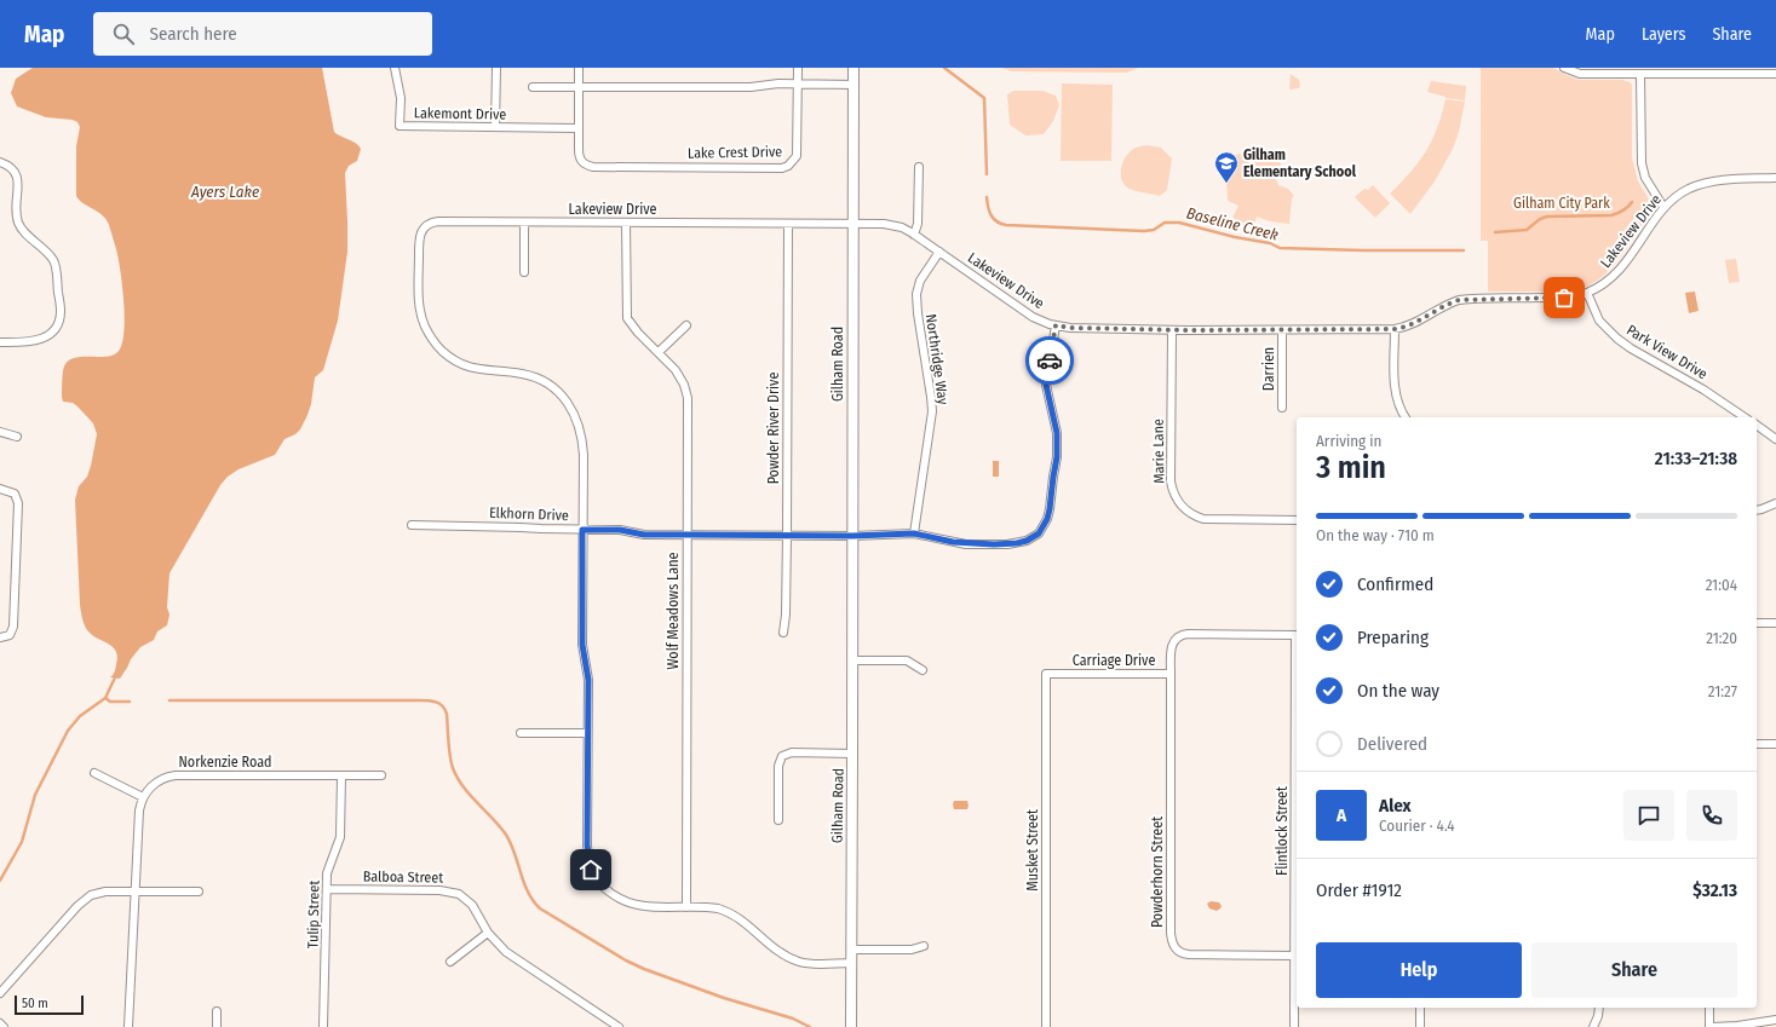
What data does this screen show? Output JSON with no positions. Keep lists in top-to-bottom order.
{
  "streets": {
    "street": [
      "Lakemont Drive",
      "Lake Crest Drive",
      "Lakeview Drive",
      "Park View Drive",
      "Northridge Way",
      "Gilham Road",
      "Darrien",
      "Powder River Drive",
      "Marie Lane",
      "Elkhorn Drive",
      "Wolf Meadows Lane",
      "Carriage Drive",
      "Norkenzie Road",
      "Flintlock Street",
      "Musket Street",
      "Powderhorn Street",
      "Balboa Street",
      "Tulip Street"
    ]
  },
  "crossings": [
    ["Lakemont Drive", "Lake Crest Drive"],
    ["Lakeview Drive", "Park View Drive"],
    ["Lakeview Drive", "Northridge Way"],
    ["Lakeview Drive", "Gilham Road"],
    ["Lakeview Drive", "Darrien"],
    ["Lakeview Drive", "Powder River Drive"],
    ["Lakeview Drive", "Marie Lane"],
    ["Lakeview Drive", "Elkhorn Drive"],
    ["Lakeview Drive", "Wolf Meadows Lane"],
    ["Northridge Way", "Elkhorn Drive"],
    ["Gilham Road", "Elkhorn Drive"],
    ["Powder River Drive", "Elkhorn Drive"],
    ["Elkhorn Drive", "Wolf Meadows Lane"],
    ["Carriage Drive", "Flintlock Street"],
    ["Carriage Drive", "Musket Street"],
    ["Carriage Drive", "Powderhorn Street"],
    ["Norkenzie Road", "Tulip Street"],
    ["Flintlock Street", "Powderhorn Street"],
    ["Balboa Street", "Tulip Street"]
  ],
  "water": ["Ayers Lake", "Baseline Creek"],
  "parks": ["Gilham City Park"],
  "places": {
    "school or university": ["Gilham Elementary School"]
  },
  "scale_bar": "50 m",
  "page": {
    "header": "Map",
    "search": "Search here",
    "nav": ["Map", "Layers", "Share"],
    "heading": ["3 min", "Arriving in", "21:33–21:38"],
    "panel": [
      "Alex",
      "Courier · 4.4",
      "Order #1912",
      "$32.13"
    ],
    "bar": "On the way · 710 m",
    "list": [
      ["Confirmed", "21:04"],
      ["Preparing", "21:20"],
      ["On the way", "21:27"],
      "Delivered"
    ],
    "round": "A",
    "buttons": ["Help", "Share"],
    "scale": "50 m"
  }
}
